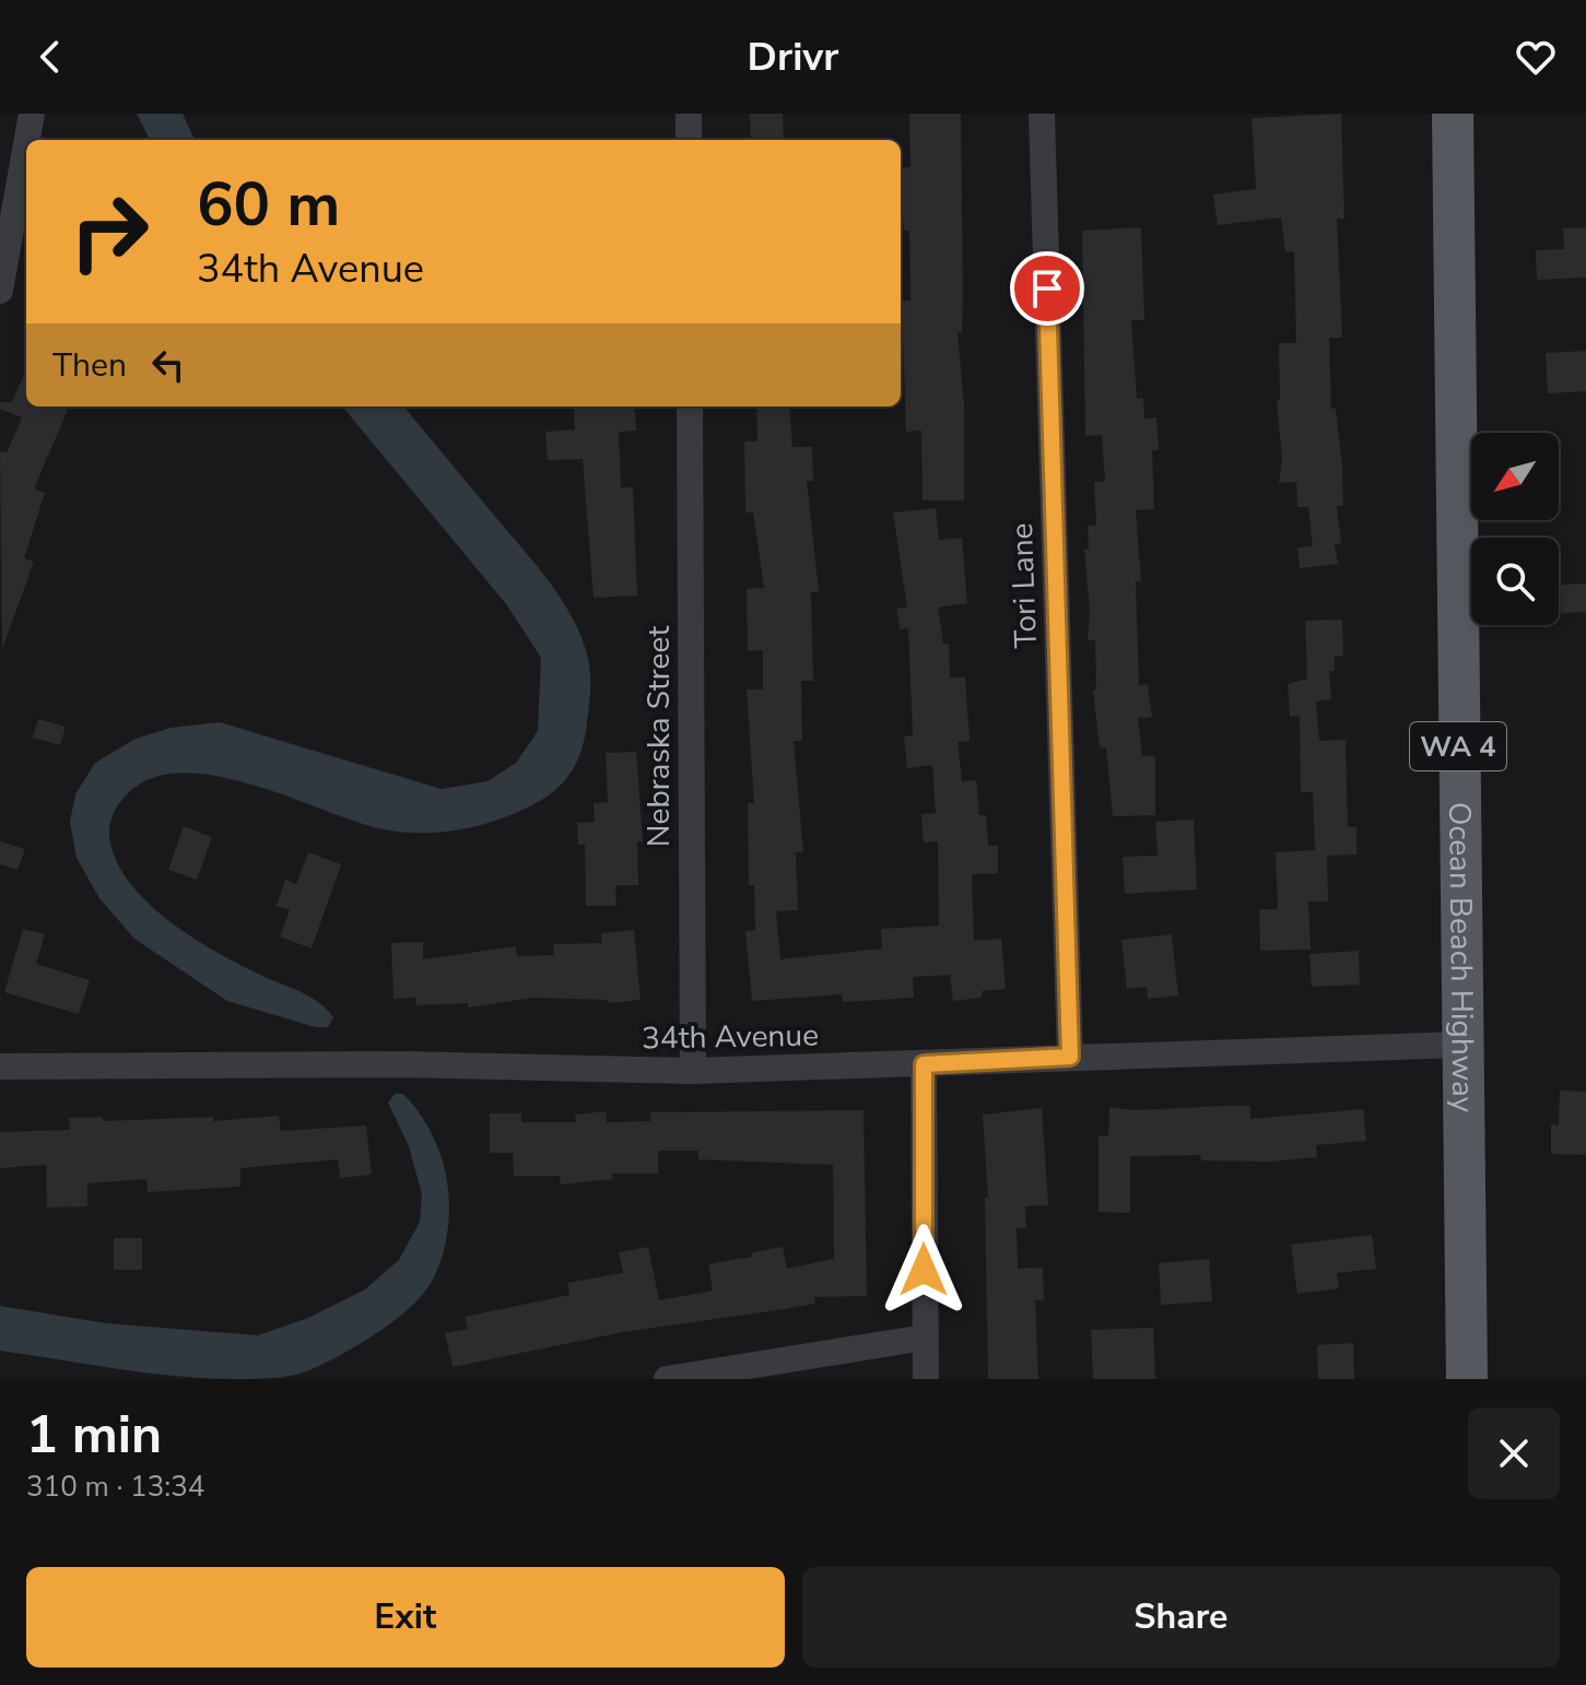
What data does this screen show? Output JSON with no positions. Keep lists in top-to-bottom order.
{
  "streets": {
    "main road": ["WA 4", "Ocean Beach Highway"],
    "street": ["Tori Lane", "Nebraska Street", "34th Avenue"]
  },
  "crossings": [
    ["Tori Lane", "34th Avenue"],
    ["Nebraska Street", "34th Avenue"],
    ["Ocean Beach Highway", "34th Avenue"]
  ],
  "north": "bottom left",
  "page": {
    "header": "Drivr",
    "turn": ["60 m", "34th Avenue"],
    "then": "Then",
    "heading": ["1 min", "310 m · 13:34"],
    "buttons": ["Exit", "Share"]
  }
}
